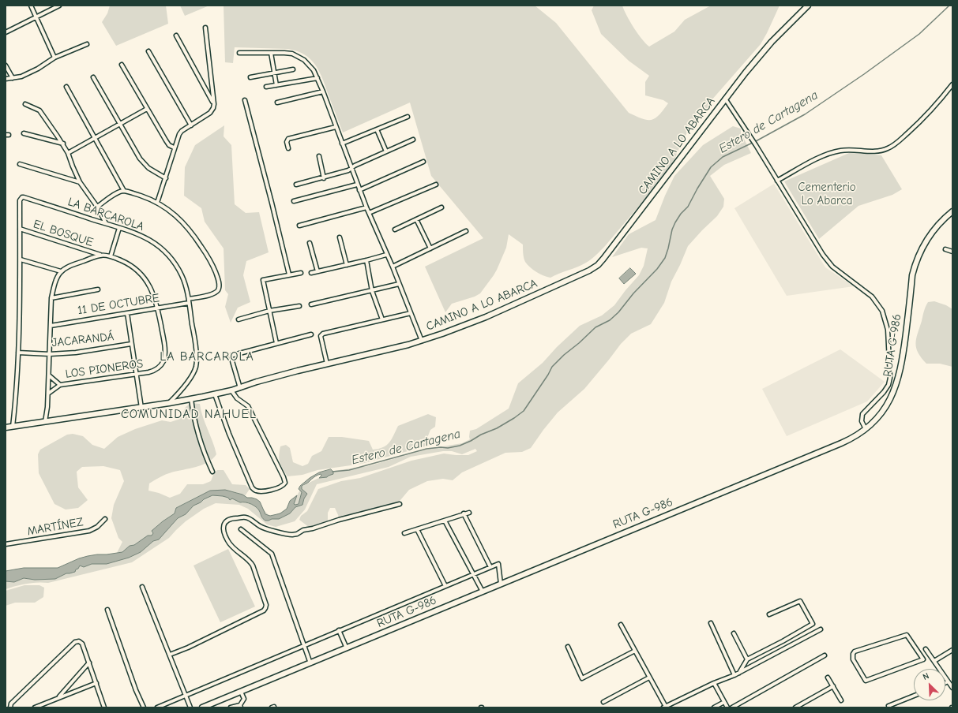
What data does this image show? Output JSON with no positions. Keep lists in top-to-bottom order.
{
  "streets": {
    "main road": ["CAMINO A LO ABARCA", "RUTA G-986"],
    "street": [
      "LA BARCAROLA",
      "EL BOSQUE",
      "11 DE OCTUBRE",
      "JACARANDÁ",
      "LOS PIONEROS",
      "MARTÍNEZ"
    ]
  },
  "crossings": [
    ["CAMINO A LO ABARCA", "LA BARCAROLA"],
    ["CAMINO A LO ABARCA", "LOS PIONEROS"],
    ["LA BARCAROLA", "EL BOSQUE"],
    ["LA BARCAROLA", "11 DE OCTUBRE"],
    ["EL BOSQUE", "LOS PIONEROS"],
    ["11 DE OCTUBRE", "LOS PIONEROS"],
    ["JACARANDÁ", "LOS PIONEROS"]
  ],
  "districts": ["LA BARCAROLA", "COMUNIDAD NAHUEL"],
  "water": ["Estero de Cartagena"],
  "parks": ["Cementerio Lo Abarca"],
  "north": "top left"
}
